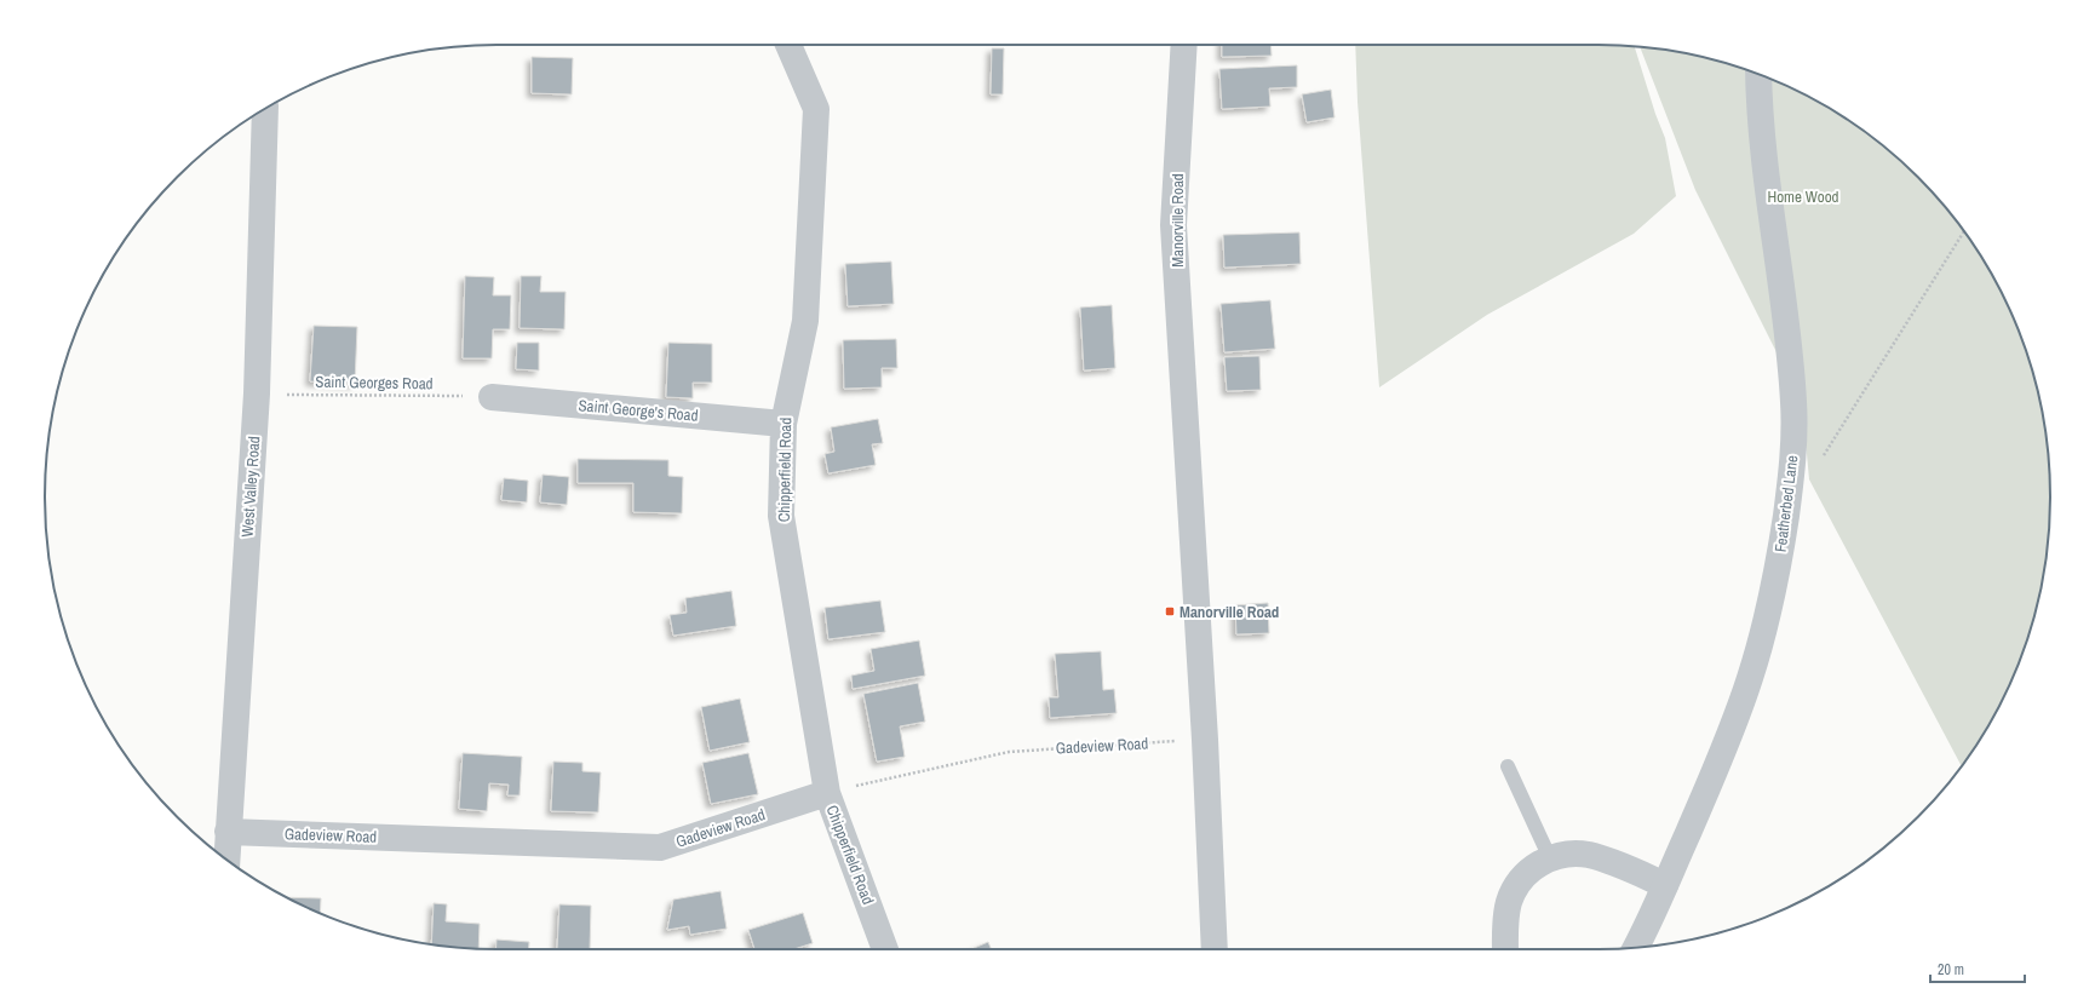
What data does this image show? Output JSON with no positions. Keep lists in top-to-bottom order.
{
  "streets": {
    "street": [
      "Manorville Road",
      "Saint George's Road",
      "Chipperfield Road",
      "West Valley Road",
      "Featherbed Lane",
      "Gadeview Road"
    ],
    "path": ["Saint Georges Road"]
  },
  "crossings": [
    ["Manorville Road", "Gadeview Road"],
    ["Saint Georges Road", "Saint George's Road"],
    ["Saint Georges Road", "West Valley Road"],
    ["Saint George's Road", "Chipperfield Road"],
    ["Chipperfield Road", "Gadeview Road"],
    ["West Valley Road", "Gadeview Road"]
  ],
  "parks": ["Home Wood"],
  "places": {
    "transit": ["Manorville Road"]
  },
  "scale_bar": "20 m"
}
